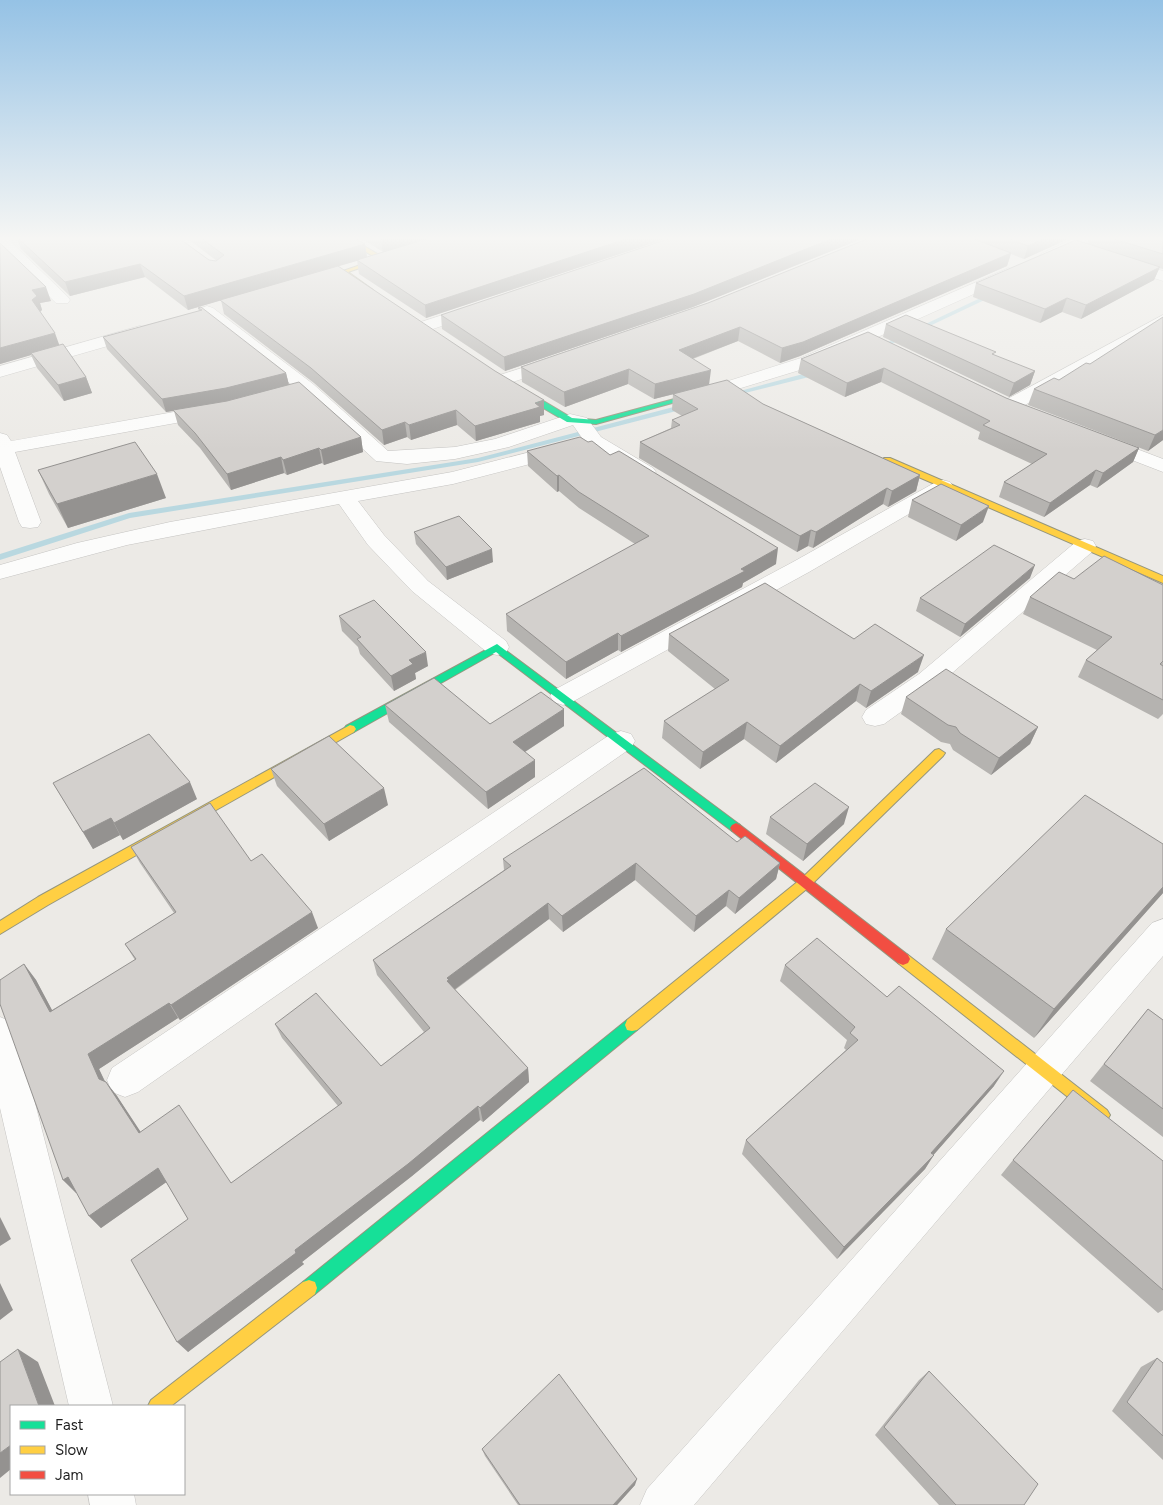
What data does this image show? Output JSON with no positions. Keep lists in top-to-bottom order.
{
  "legend": ["Fast", "Slow", "Jam"]
}
